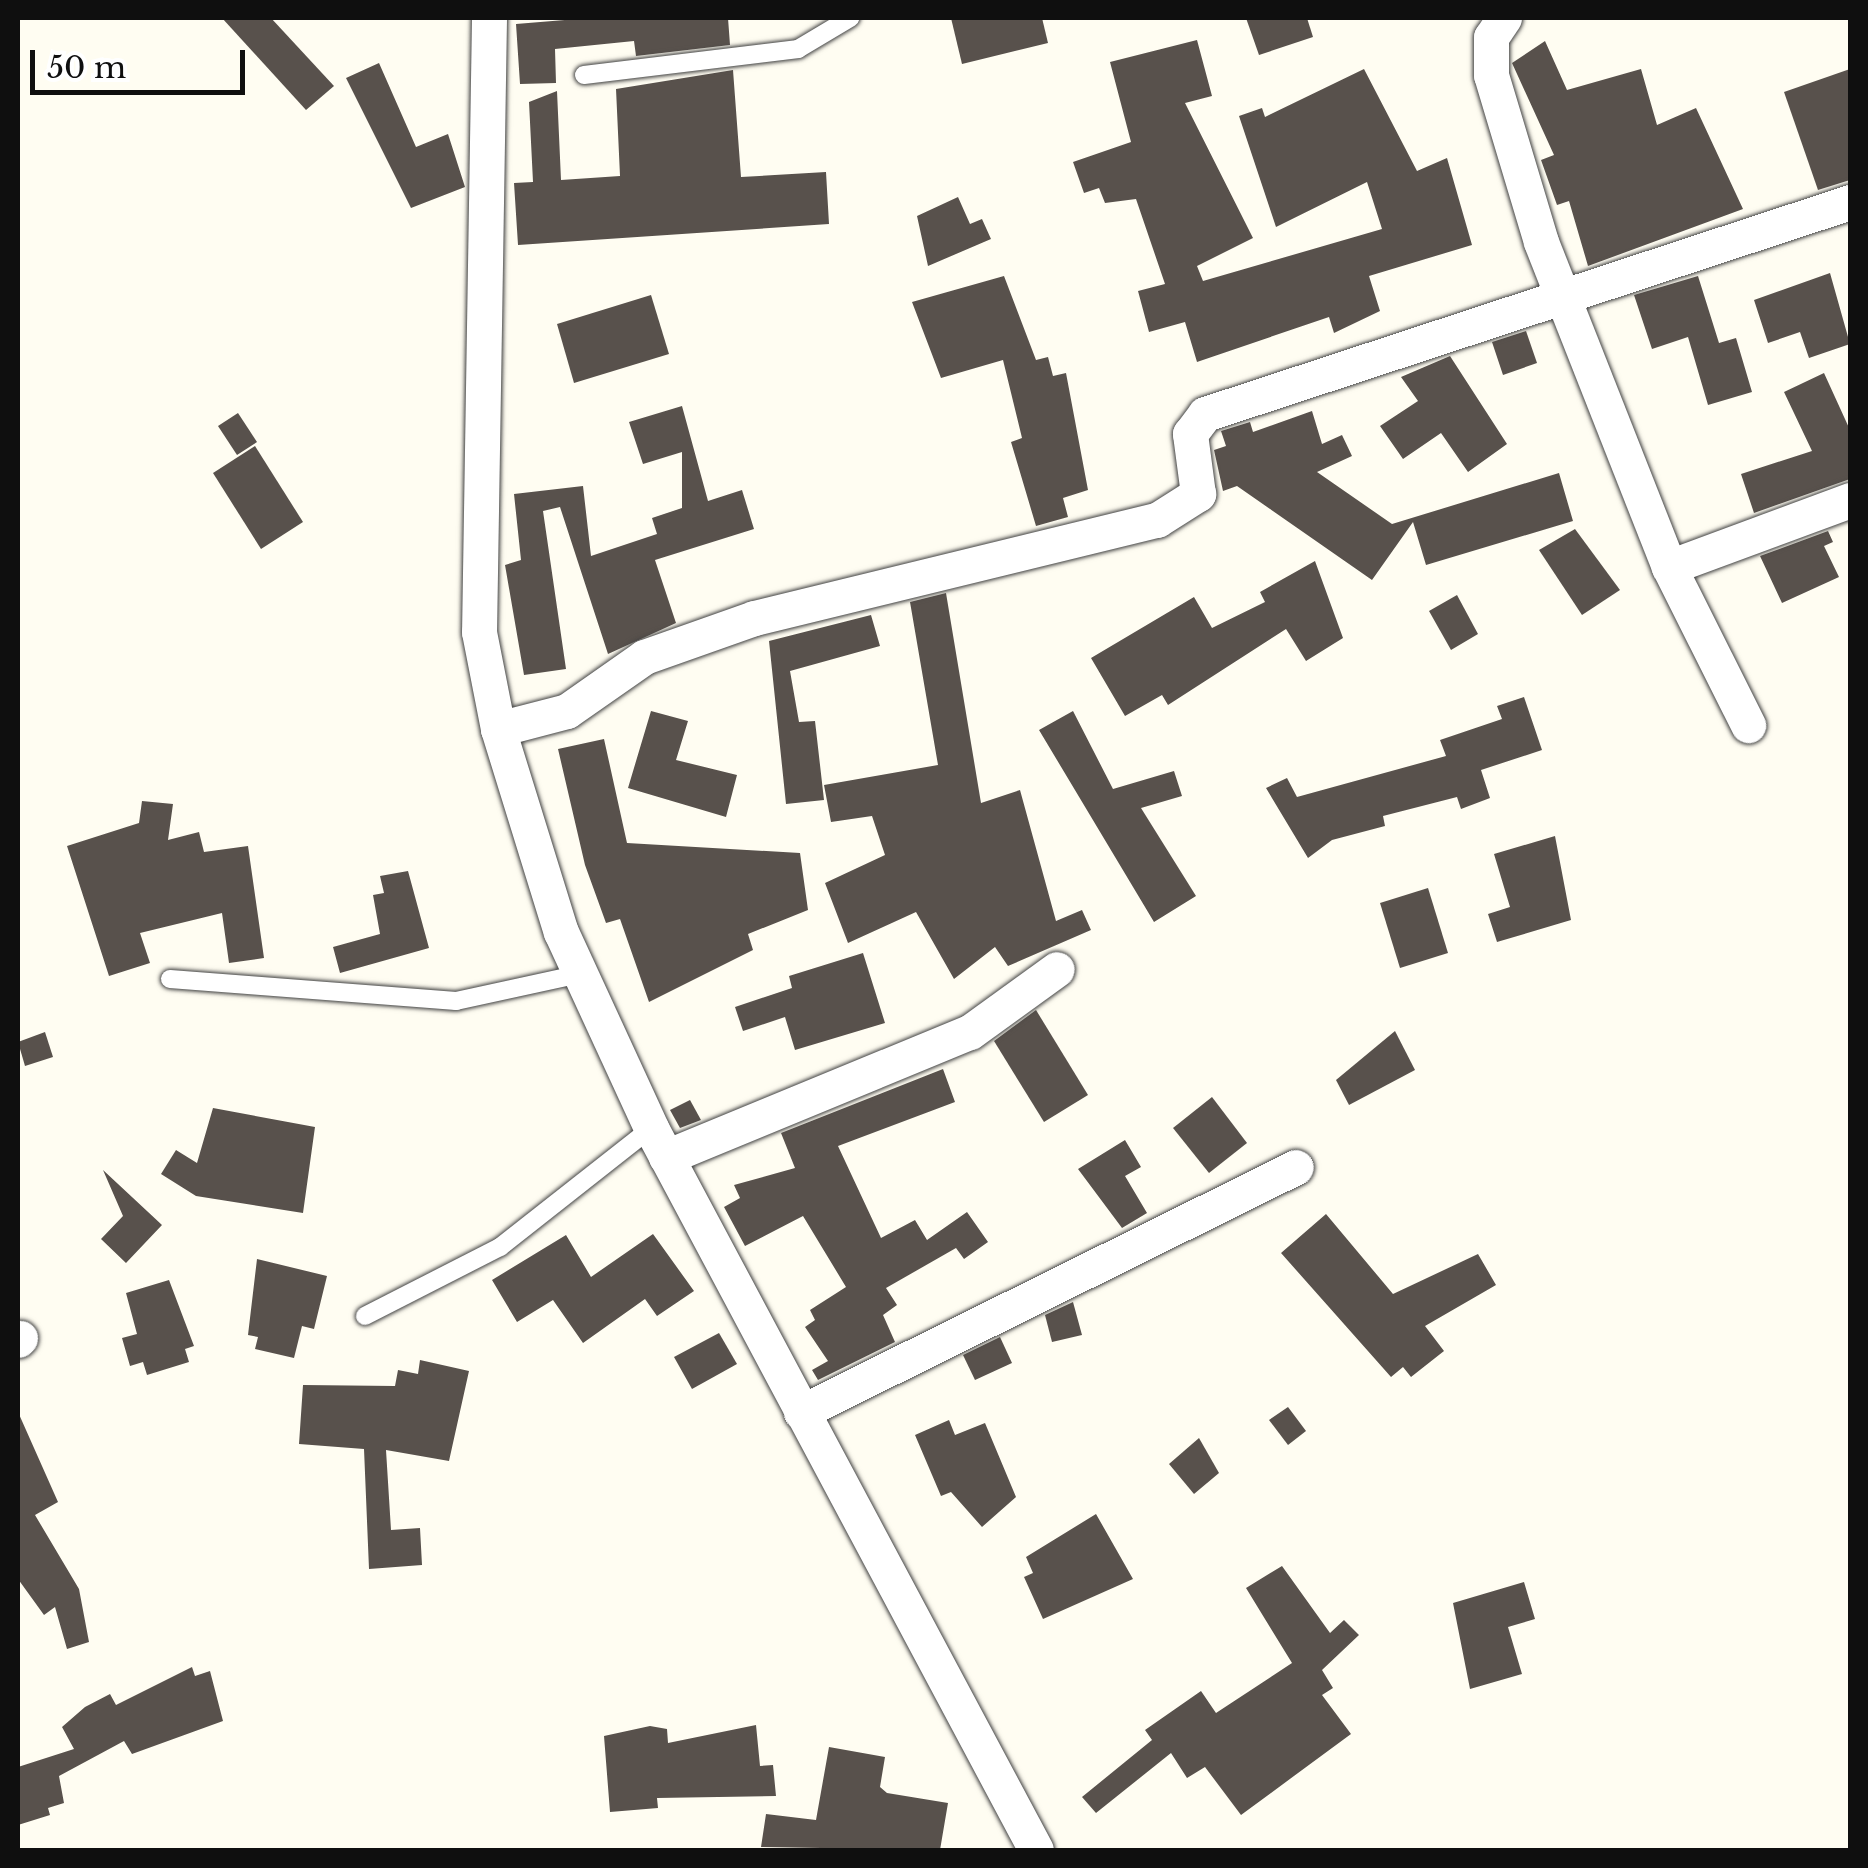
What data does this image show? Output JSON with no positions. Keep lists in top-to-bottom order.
{
  "scale_bar": "50 m"
}
